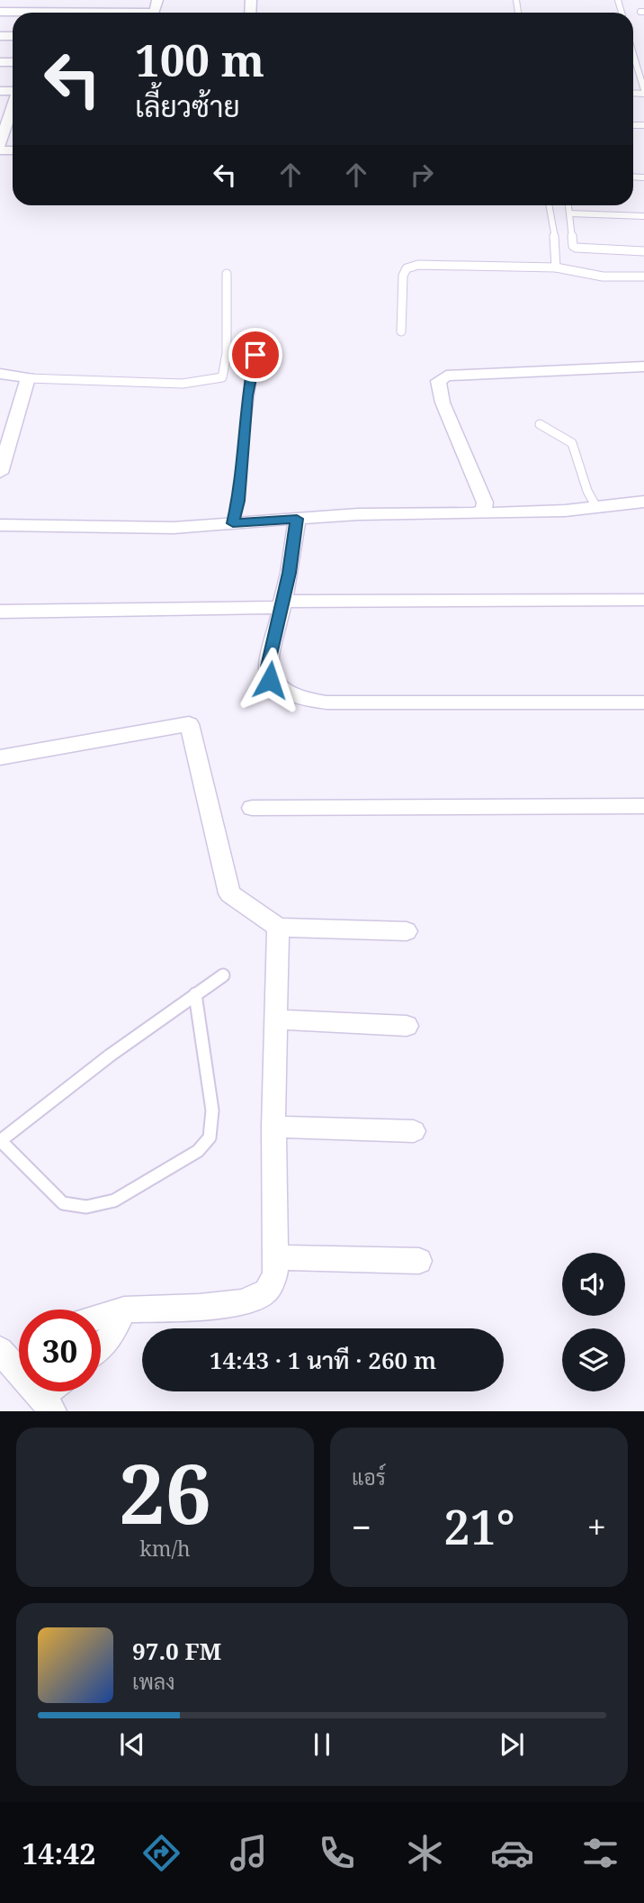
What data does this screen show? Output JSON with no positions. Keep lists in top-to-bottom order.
{
  "page": {
    "turn": ["100 m", "เลี้ยวซ้าย"],
    "limit": "30",
    "trip": "14:43 · 1 นาที · 260 m",
    "tile": [
      ["26", "km/h"],
      "แอร์"
    ],
    "heat": ["−", "21°", "+"],
    "song": ["97.0 FM", "เพลง"],
    "tabs": "14:42"
  }
}
